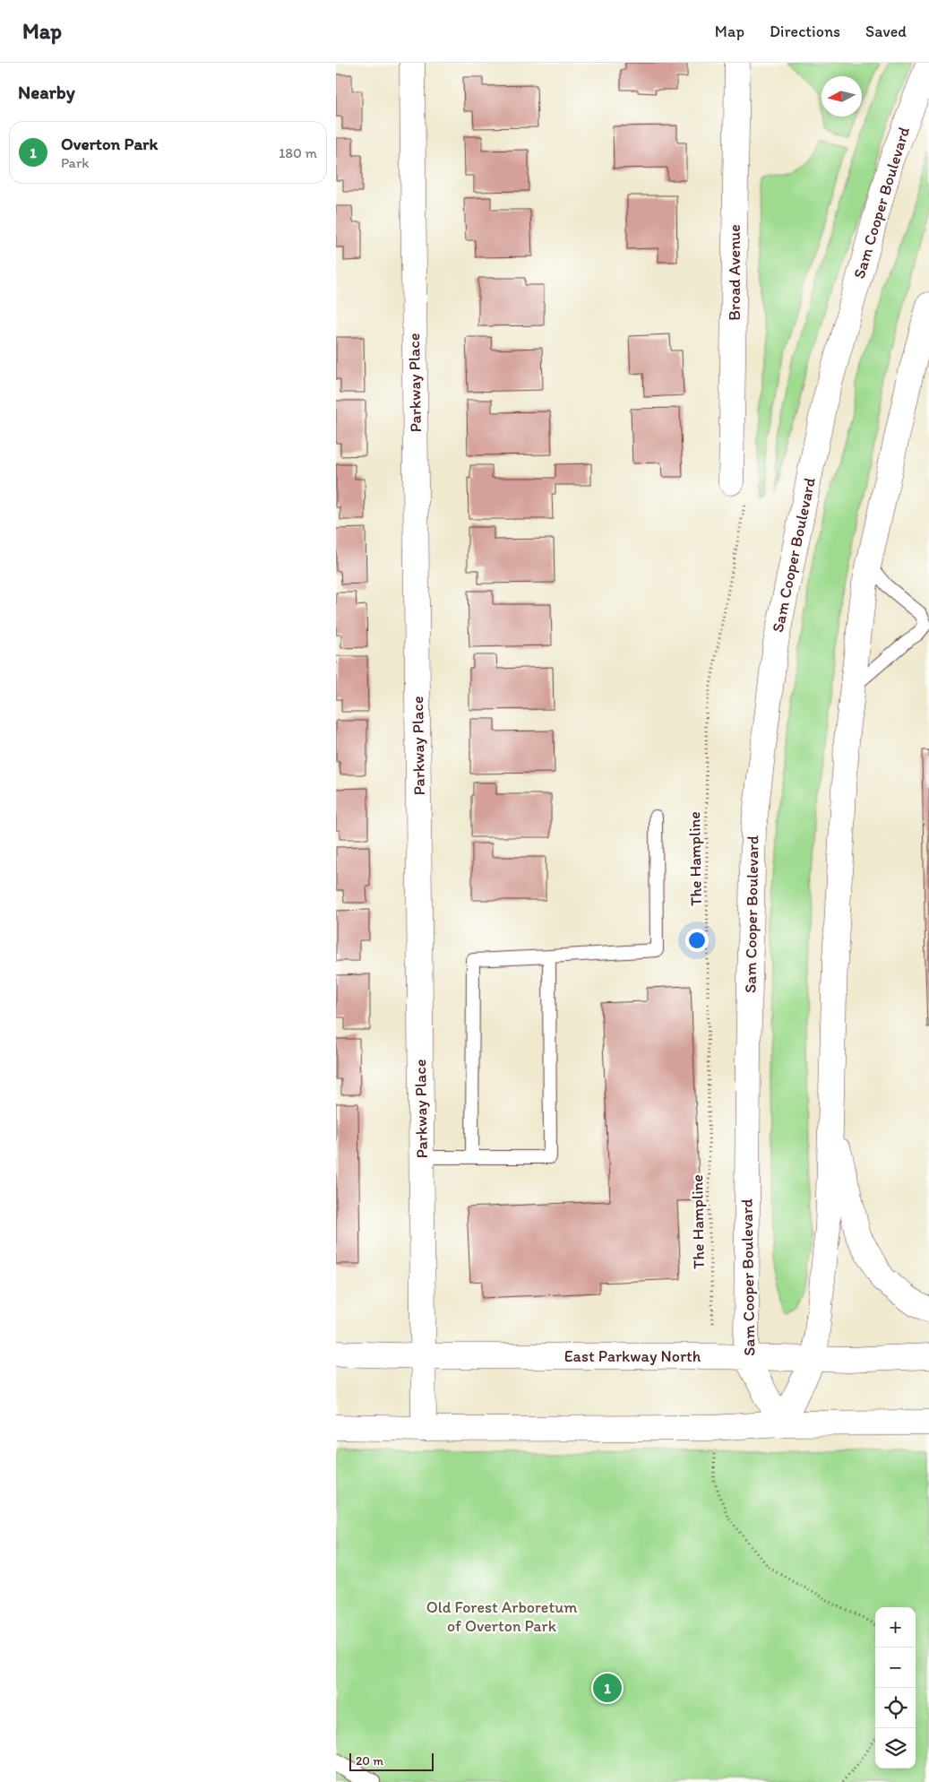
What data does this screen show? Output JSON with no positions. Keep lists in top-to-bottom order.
{
  "streets": {
    "main road": [
      "Sam Cooper Boulevard",
      "Broad Avenue",
      "Parkway Place",
      "East Parkway North"
    ],
    "path": ["The Hampline"]
  },
  "crossings": [
    ["Sam Cooper Boulevard", "East Parkway North"],
    ["Parkway Place", "East Parkway North"]
  ],
  "parks": ["Old Forest Arboretum of Overton Park"],
  "scale_bar": "20 m",
  "north": "left",
  "page": {
    "header": "Map",
    "nav": ["Map", "Directions", "Saved"],
    "heading": "Nearby",
    "list": [
      {
        "mark": "1",
        "name": "Overton Park",
        "note": "Park",
        "value": "180 m"
      }
    ],
    "map_buttons": ["+", "−"],
    "pins": "1",
    "scale": "20 m"
  }
}
